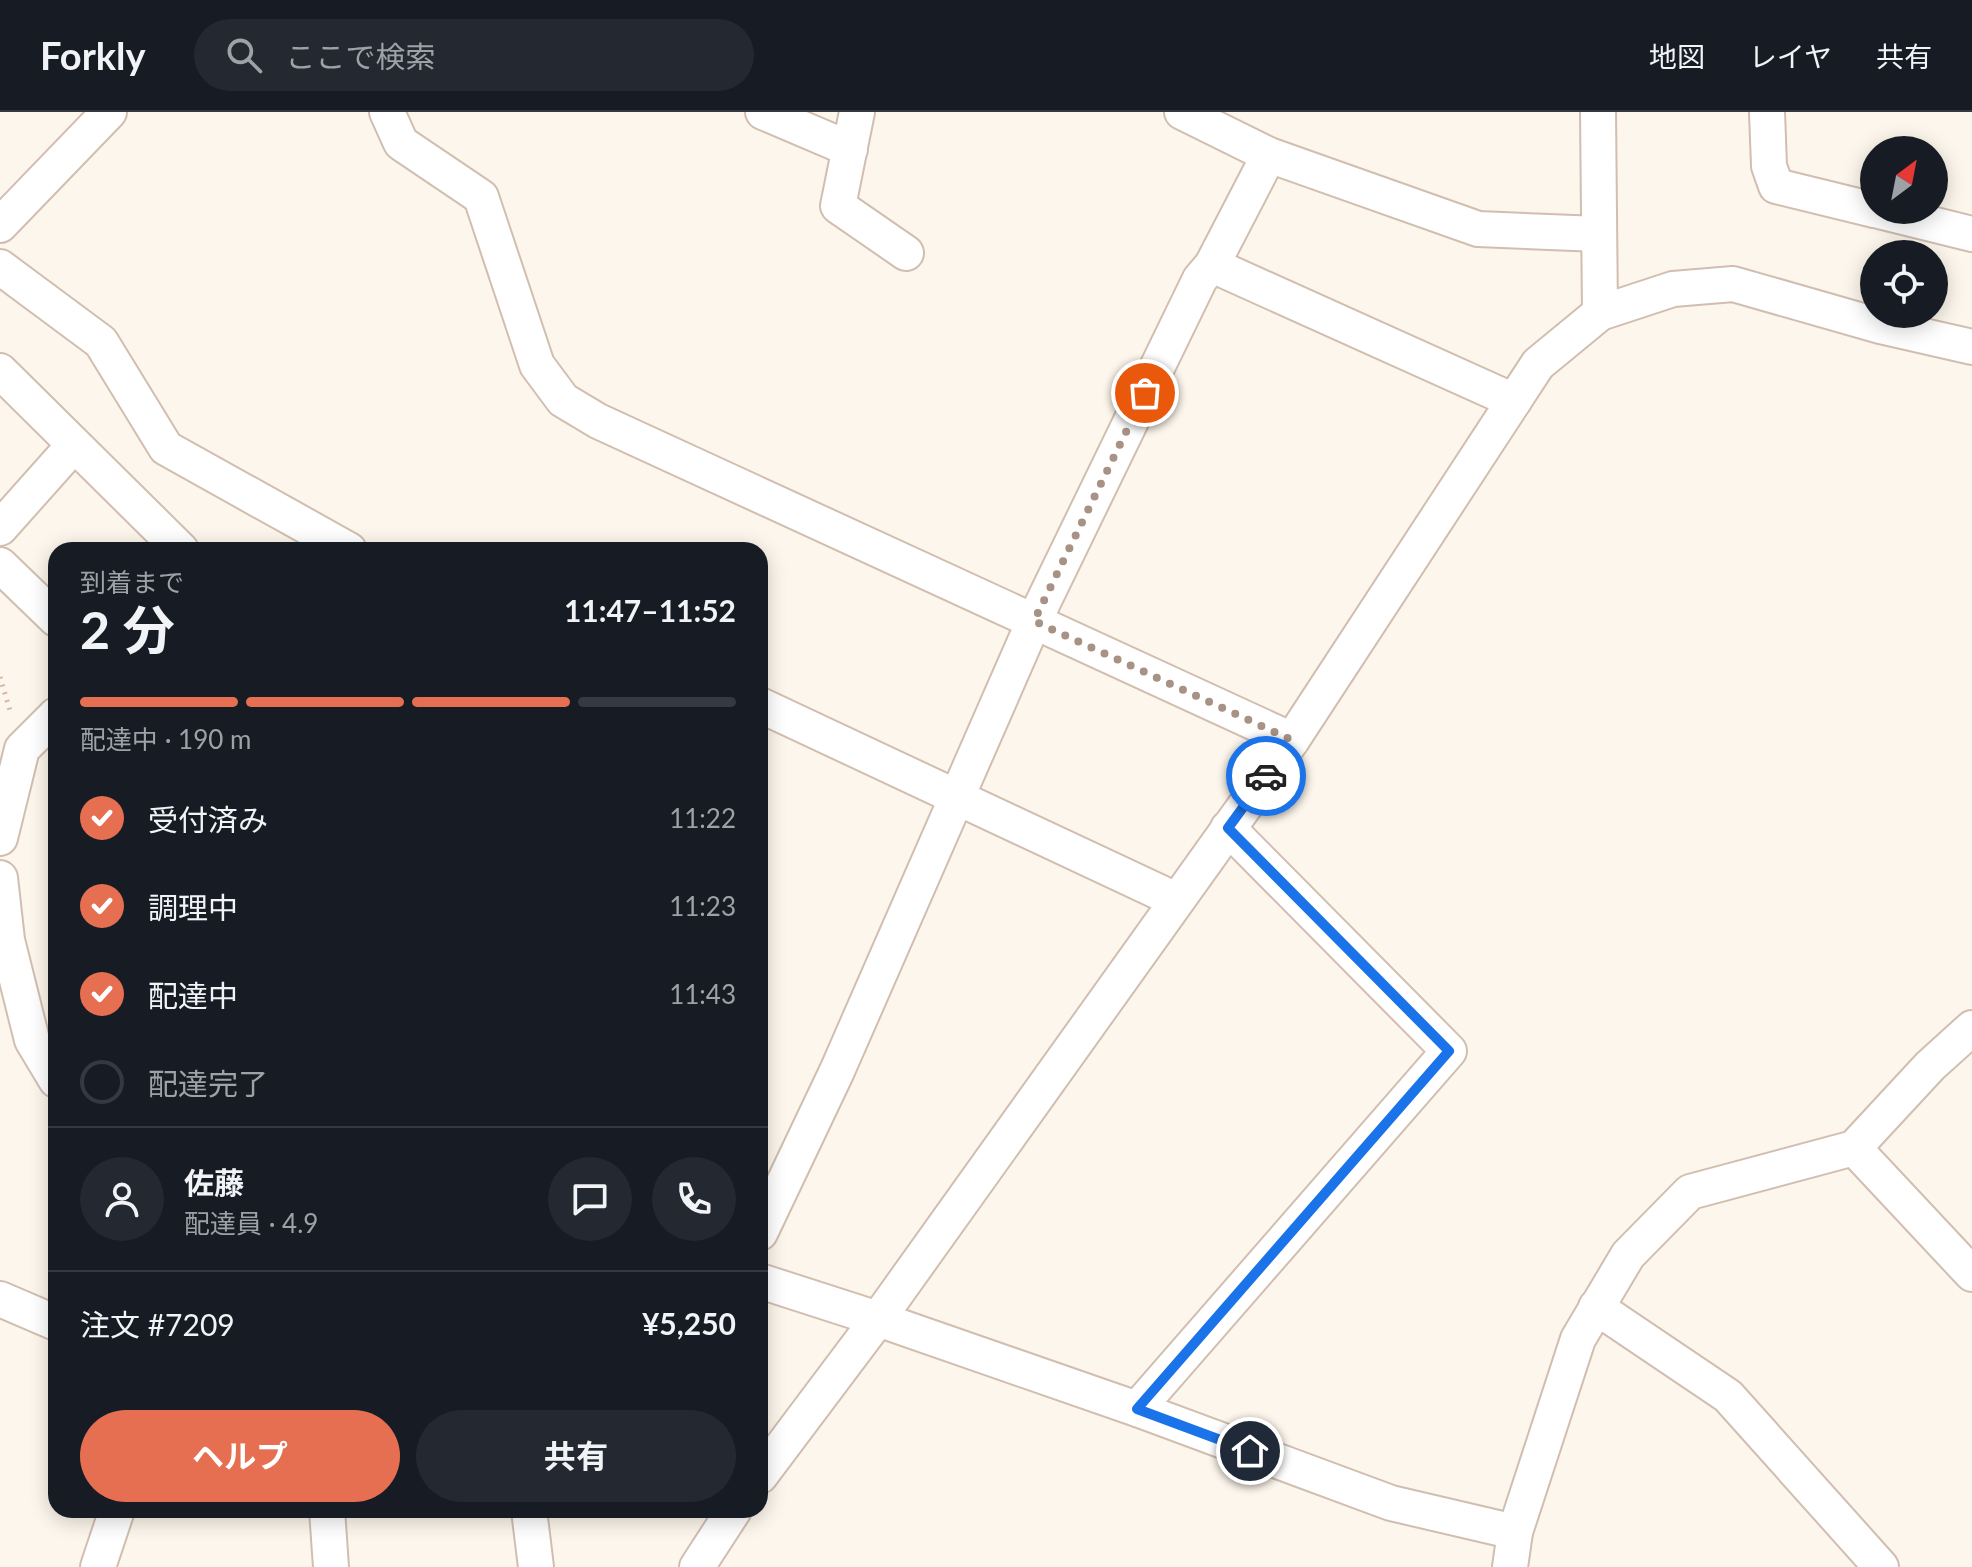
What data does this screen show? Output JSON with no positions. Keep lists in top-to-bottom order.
{
  "north": "top right",
  "page": {
    "header": "Forkly",
    "search": "ここで検索",
    "nav": ["地図", "レイヤ", "共有"],
    "heading": ["2 分", "到着まで", "11:47–11:52"],
    "panel": [
      "佐藤",
      "配達員 · 4.9",
      "注文 #7209",
      "¥5,250"
    ],
    "bar": "配達中 · 190 m",
    "list": [
      ["受付済み", "11:22"],
      ["調理中", "11:23"],
      ["配達中", "11:43"],
      "配達完了"
    ],
    "buttons": ["ヘルプ", "共有"]
  }
}
